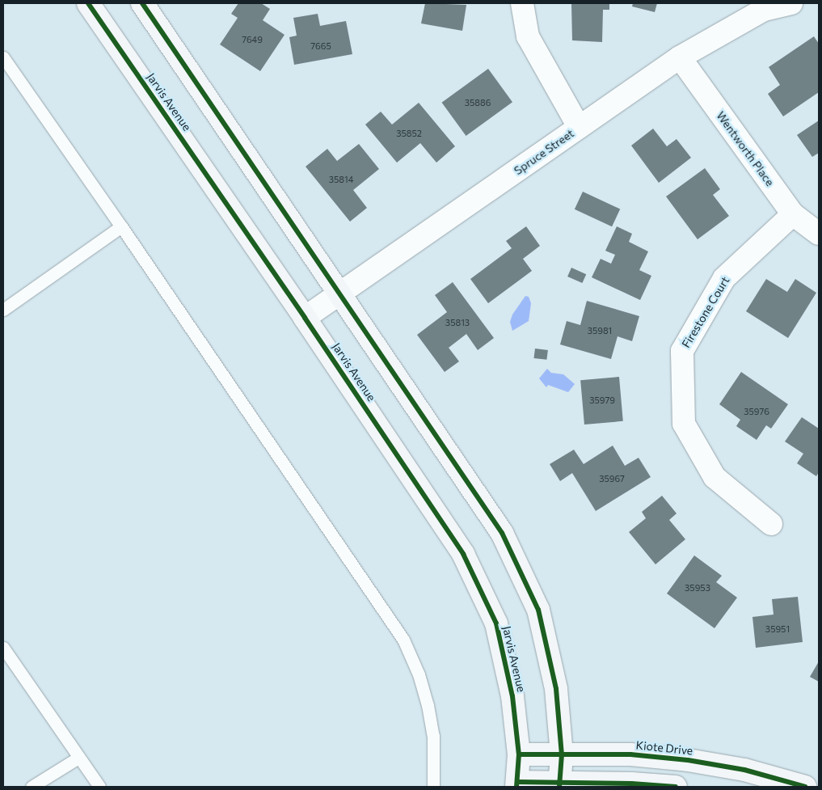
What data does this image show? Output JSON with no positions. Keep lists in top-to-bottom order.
{
  "streets": {
    "main road": ["Jarvis Avenue", "Kiote Drive"],
    "street": ["Wentworth Place", "Spruce Street", "Firestone Court"]
  },
  "crossings": [
    ["Jarvis Avenue", "Spruce Street"],
    ["Jarvis Avenue", "Kiote Drive"],
    ["Wentworth Place", "Spruce Street"],
    ["Wentworth Place", "Firestone Court"]
  ],
  "house_numbers": [
    "7649",
    "7665",
    "35886",
    "35852",
    "35814",
    "35813",
    "35981",
    "35979",
    "35976",
    "35967",
    "35953",
    "35951"
  ]
}
